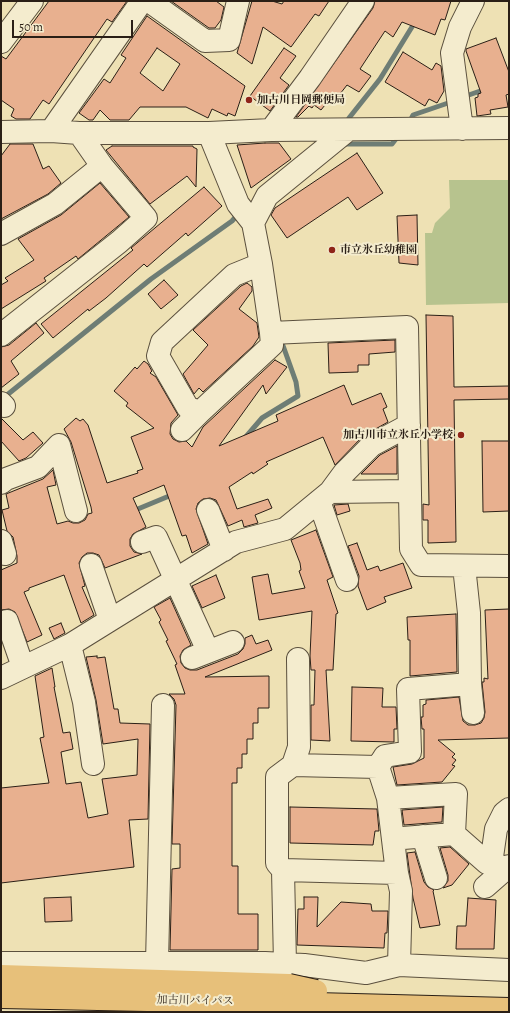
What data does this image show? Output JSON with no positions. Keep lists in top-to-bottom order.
{
  "streets": {
    "highway": ["加古川バイパス"]
  },
  "places": ["加古川日岡郵便局", "市立氷丘幼稚園", "加古川市立氷丘小学校"],
  "scale_bar": "50 m"
}
